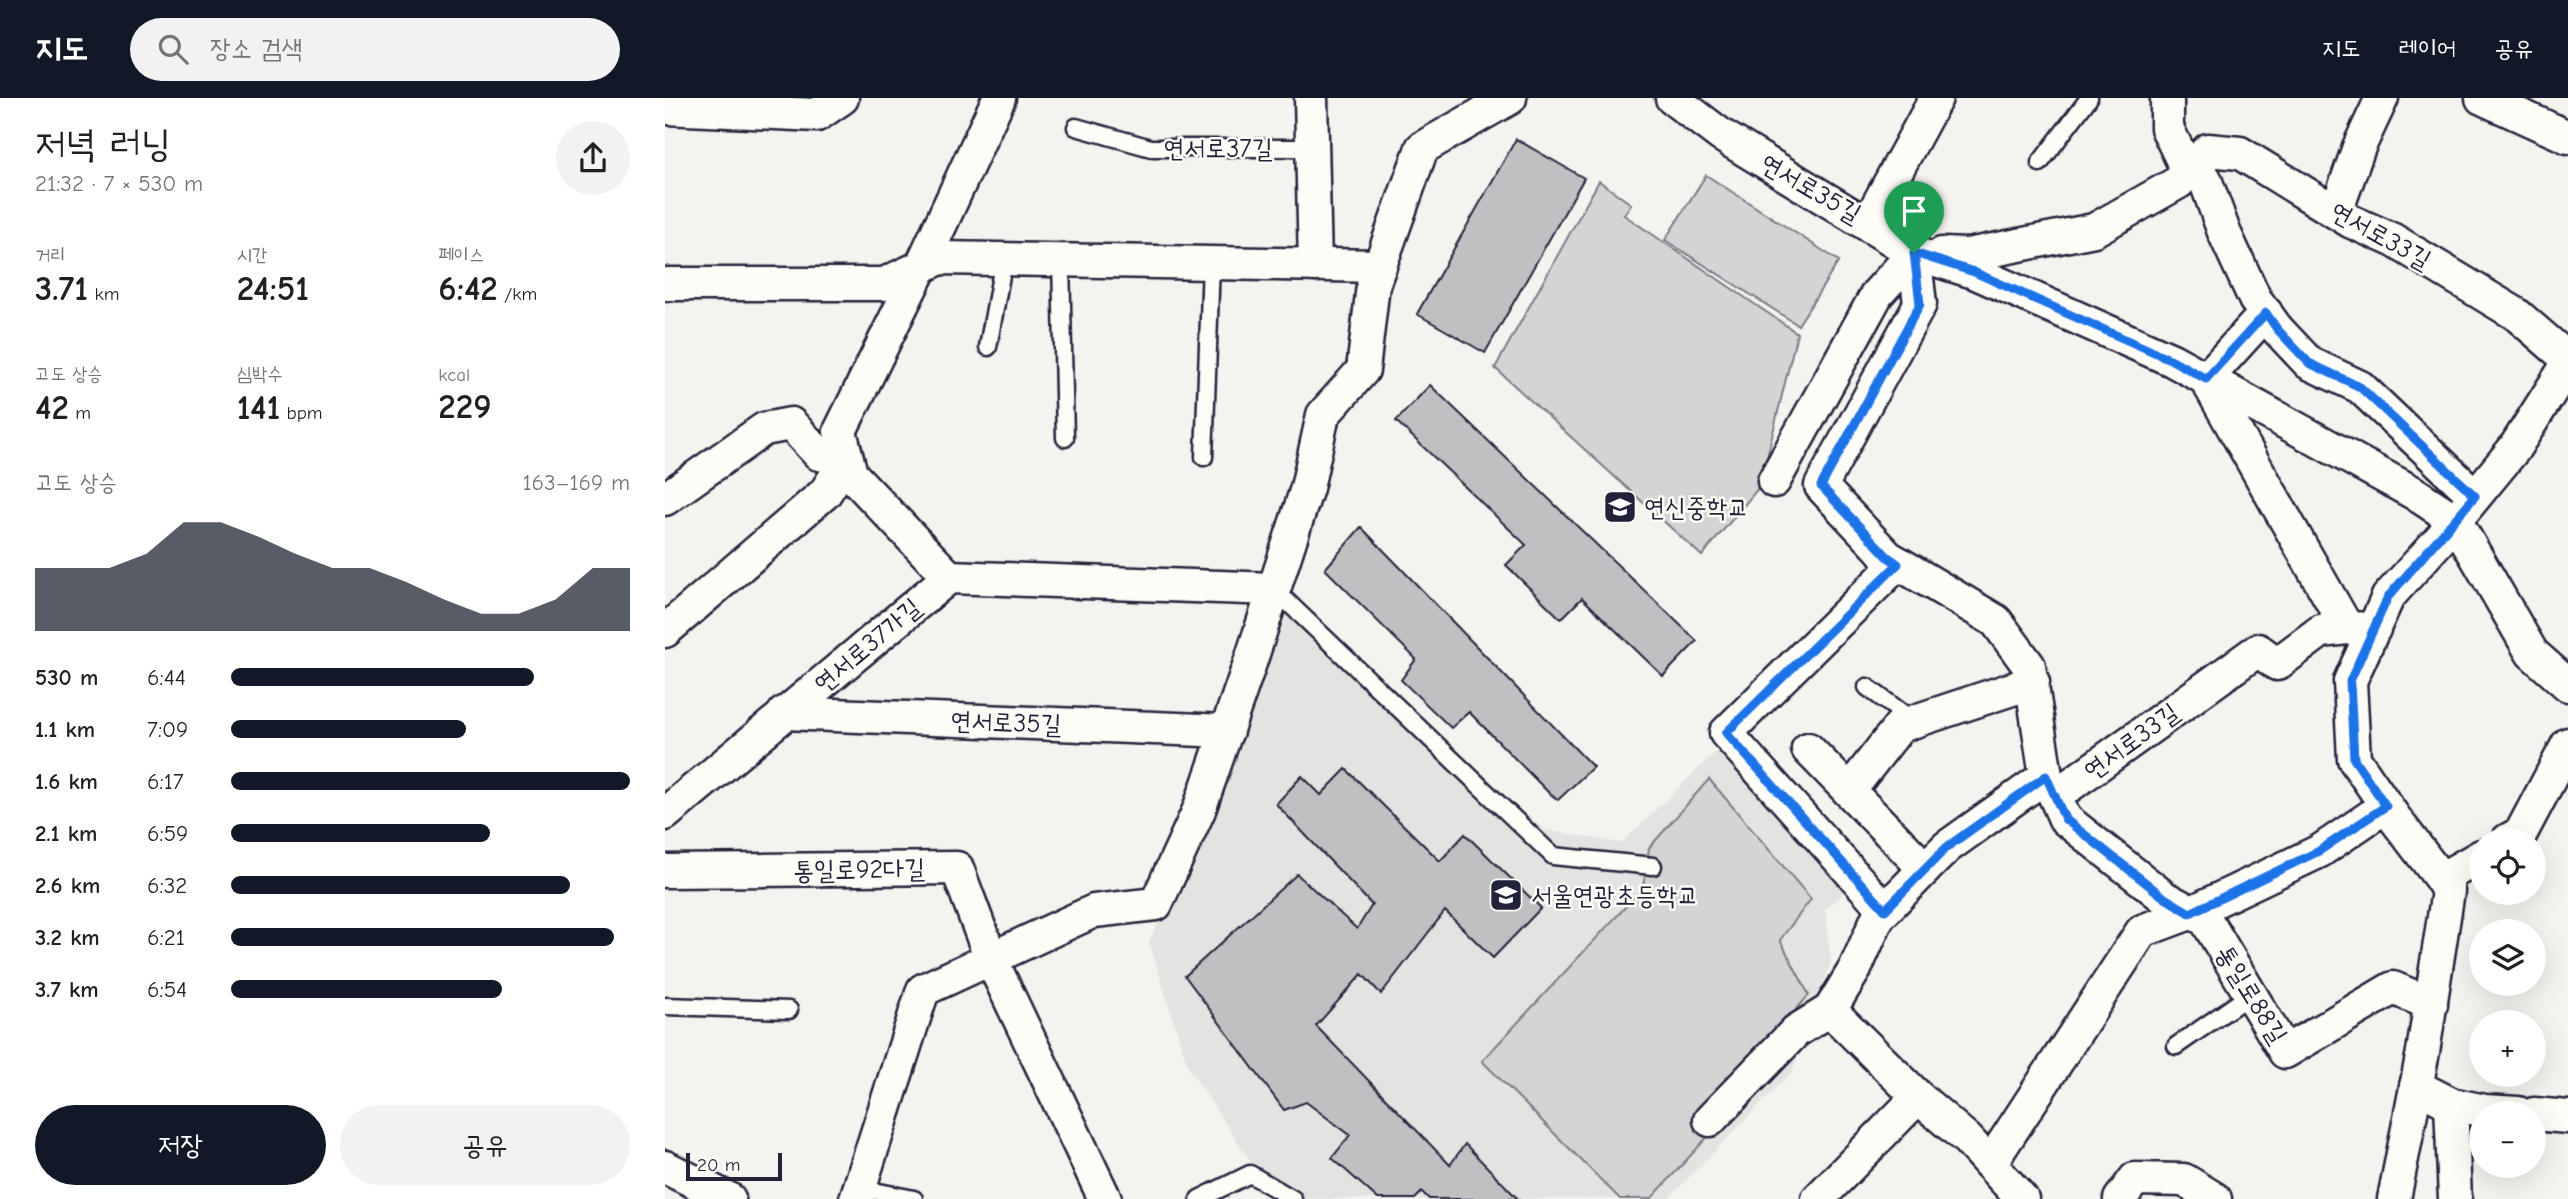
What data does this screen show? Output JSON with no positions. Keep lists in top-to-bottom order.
{
  "streets": {
    "street": [
      "연서로37길",
      "연서로35길",
      "연서로33길",
      "연서로37가길",
      "통일로92다길",
      "통일로88길"
    ]
  },
  "crossings": [
    ["연서로35길", "연서로37가길"],
    ["연서로33길", "통일로88길"]
  ],
  "places": {
    "school or university": ["연신중학교", "서울연광초등학교"]
  },
  "scale_bar": "20 m",
  "page": {
    "header": "지도",
    "search": "장소 검색",
    "nav": ["지도", "레이어", "공유"],
    "heading": ["저녁 러닝", "21:32 · 7 × 530 m"],
    "stats": [
      ["거리", "3.71 km"],
      ["시간", "24:51"],
      ["페이스", "6:42 /km"],
      ["고도 상승", "42 m"],
      ["심박수", "141 bpm"],
      ["kcal", "229"]
    ],
    "chart": ["고도 상승", "163–169 m"],
    "list": [
      {
        "name": "530 m",
        "note": "6:44"
      },
      {
        "name": "1.1 km",
        "note": "7:09"
      },
      {
        "name": "1.6 km",
        "note": "6:17"
      },
      {
        "name": "2.1 km",
        "note": "6:59"
      },
      {
        "name": "2.6 km",
        "note": "6:32"
      },
      {
        "name": "3.2 km",
        "note": "6:21"
      },
      {
        "name": "3.7 km",
        "note": "6:54"
      }
    ],
    "map_buttons": ["+", "−"],
    "buttons": ["저장", "공유"],
    "scale": "20 m"
  }
}
